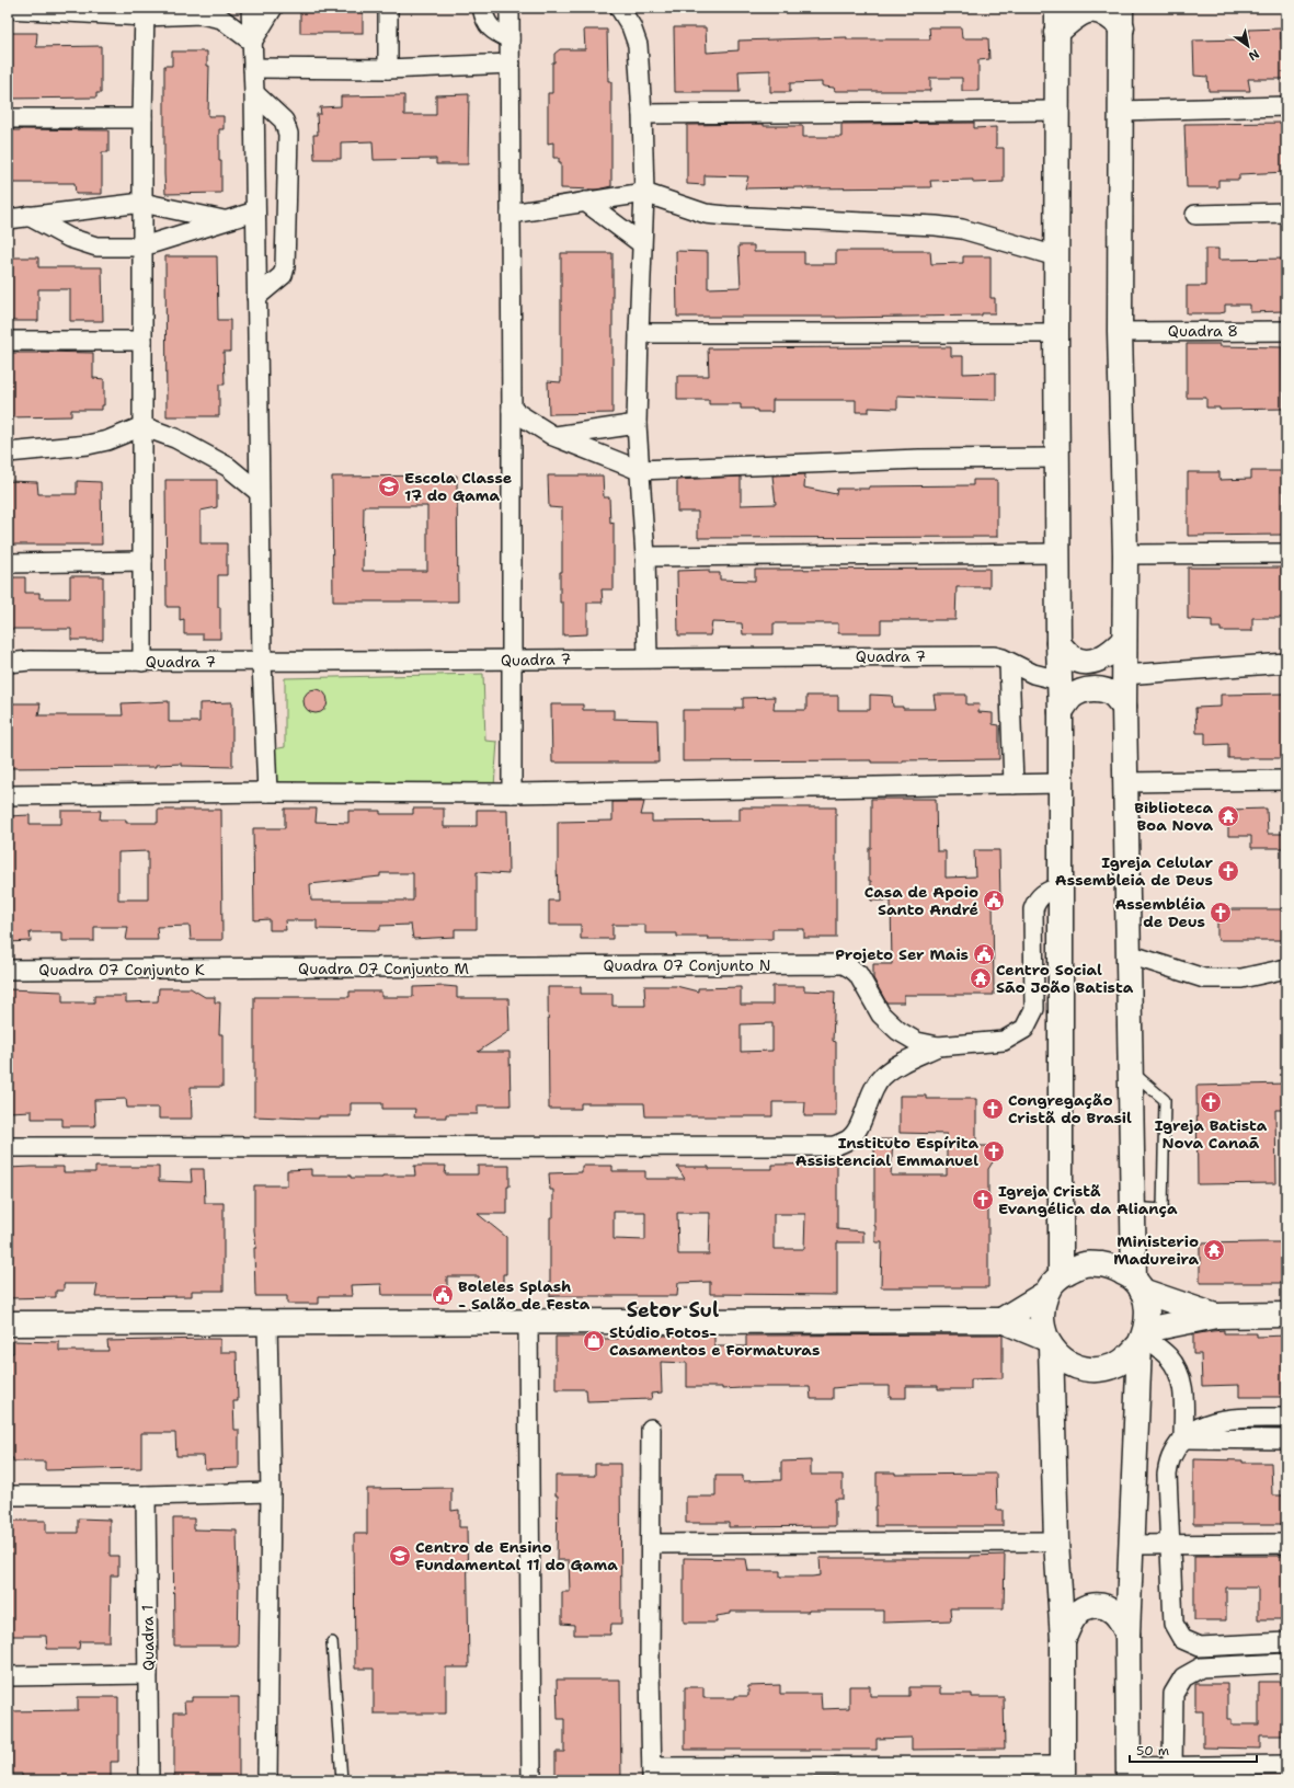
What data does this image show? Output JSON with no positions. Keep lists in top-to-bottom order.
{
  "streets": {
    "street": [
      "Quadra 8",
      "Quadra 7",
      "Quadra 07 Conjunto N",
      "Quadra 07 Conjunto M",
      "Quadra 07 Conjunto K",
      "Quadra 1"
    ]
  },
  "crossings": [
    ["Quadra 07 Conjunto N", "Quadra 07 Conjunto M"],
    ["Quadra 07 Conjunto M", "Quadra 07 Conjunto K"]
  ],
  "districts": ["Setor Sul"],
  "places": {
    "school or university": ["Escola Classe 17 do Gama", "Centro de Ensino Fundamental 11 do Gama"],
    "temple": ["Biblioteca Boa Nova", "Centro Social São João Batista", "Ministerio Madureira"],
    "church": [
      "Igreja Celular Assembleia de Deus",
      "Assembléia de Deus",
      "Igreja Batista Nova Canaã",
      "Congregação Cristã do Brasil",
      "Instituto Espírita Assistencial Emmanuel",
      "Igreja Cristã Evangélica da Aliança"
    ],
    "public building": ["Casa de Apoio Santo André", "Projeto Ser Mais", "Boleles Splash - Salão de Festa"],
    "shop": ["Stúdio Fotos- Casamentos e Formaturas"]
  },
  "scale_bar": "50 m",
  "north": "bottom right"
}
